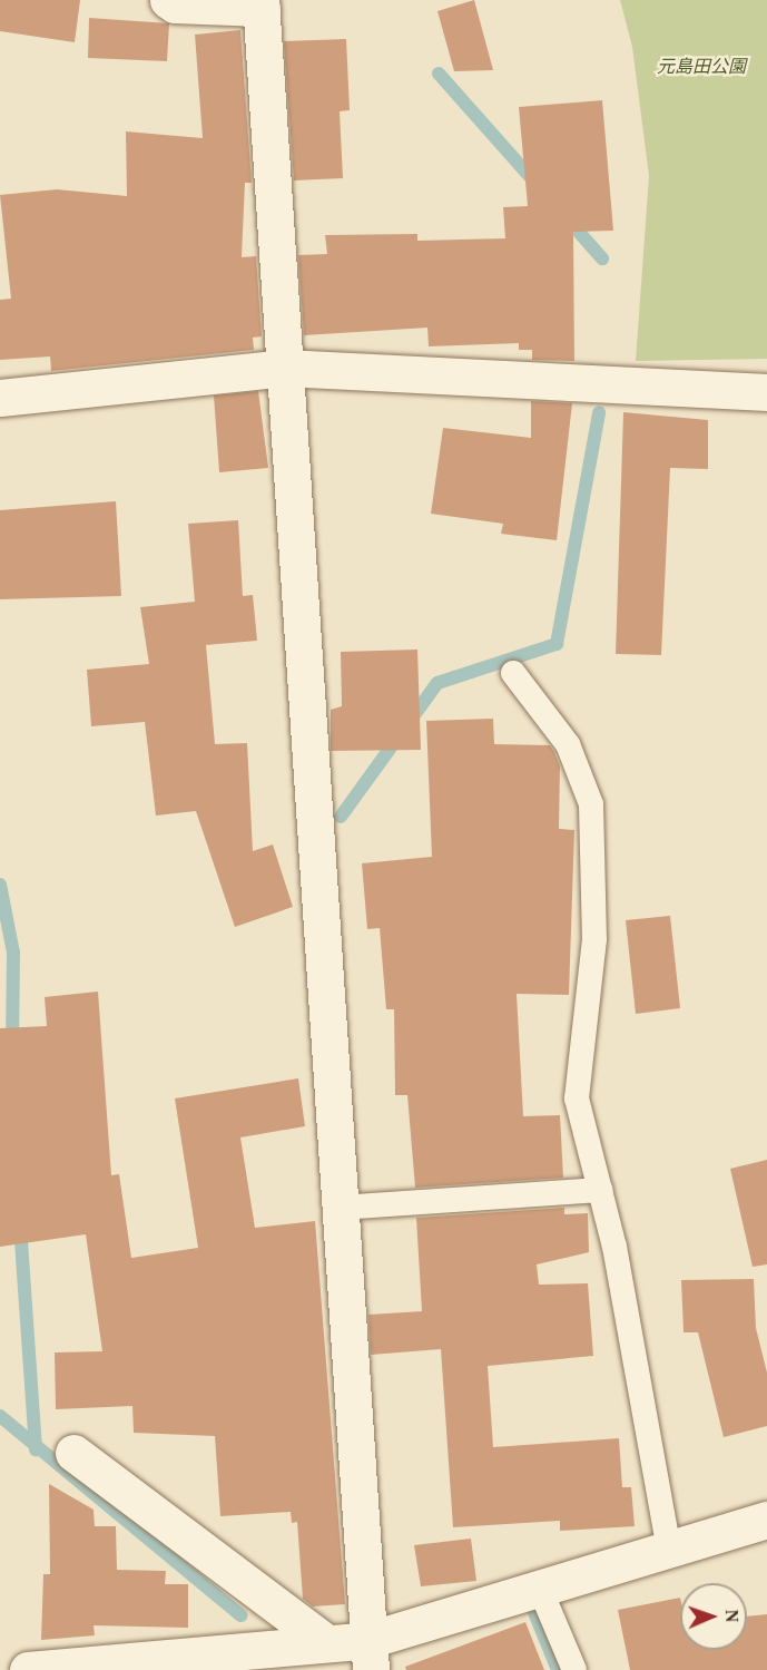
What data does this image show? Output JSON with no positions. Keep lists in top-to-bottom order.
{
  "parks": ["元島田公園"],
  "north": "right"
}
